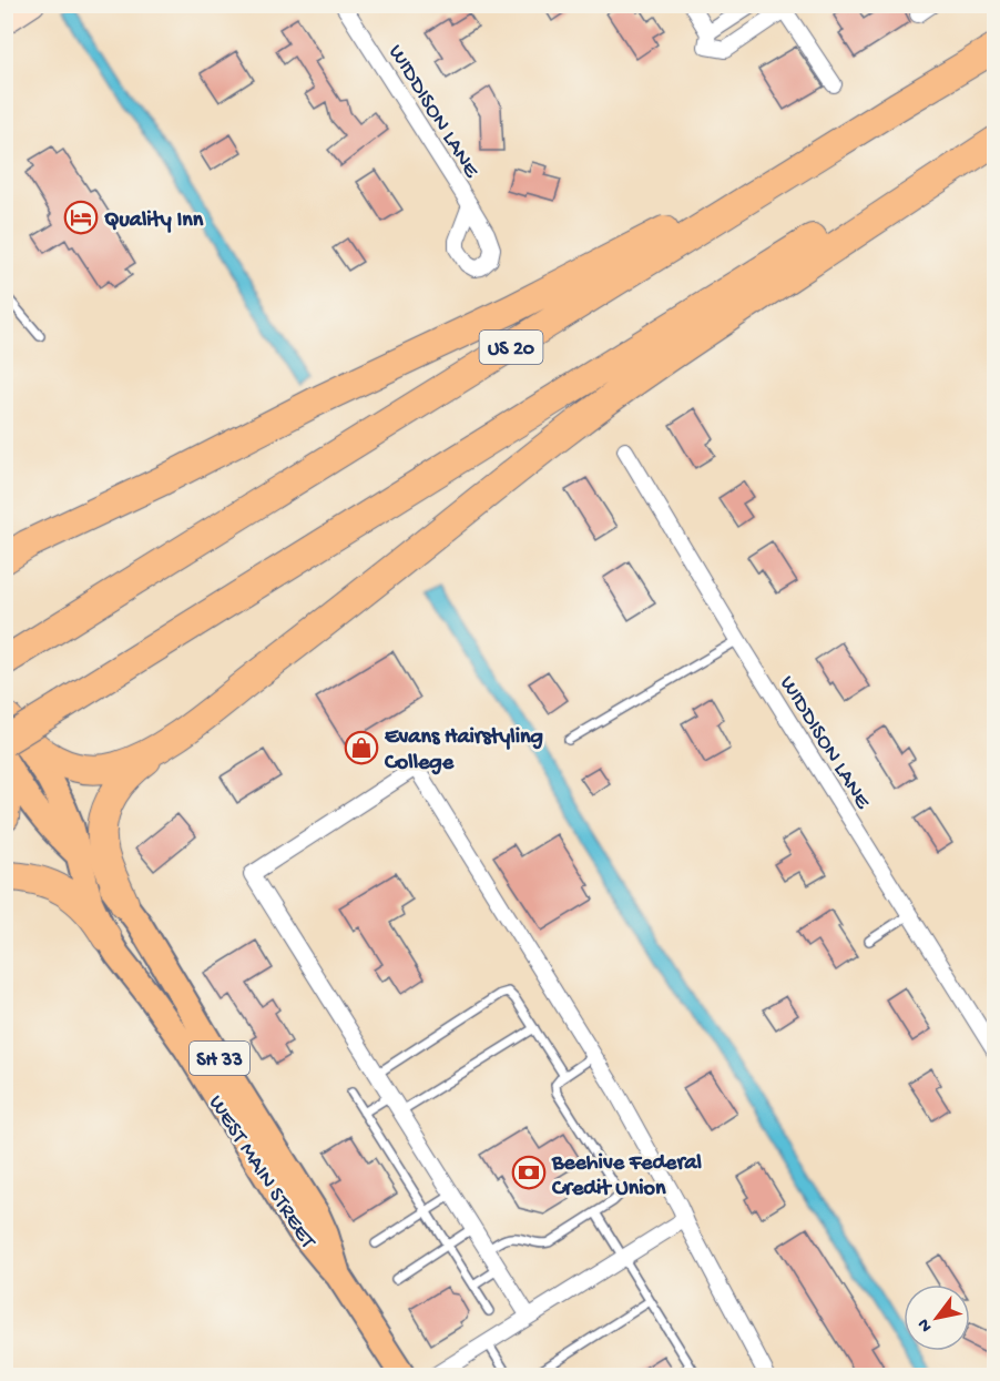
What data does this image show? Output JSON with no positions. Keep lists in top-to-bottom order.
{
  "streets": {
    "highway": ["US 20", "SH 33"],
    "main road": ["WEST MAIN STREET"],
    "street": ["WIDDISON LANE"]
  },
  "crossings": [
    ["SH 33", "WEST MAIN STREET"]
  ],
  "places": {
    "hotel": ["Quality Inn"],
    "shop": ["Evans Hairstyling College"],
    "bank": ["Beehive Federal Credit Union"]
  },
  "north": "bottom left"
}
